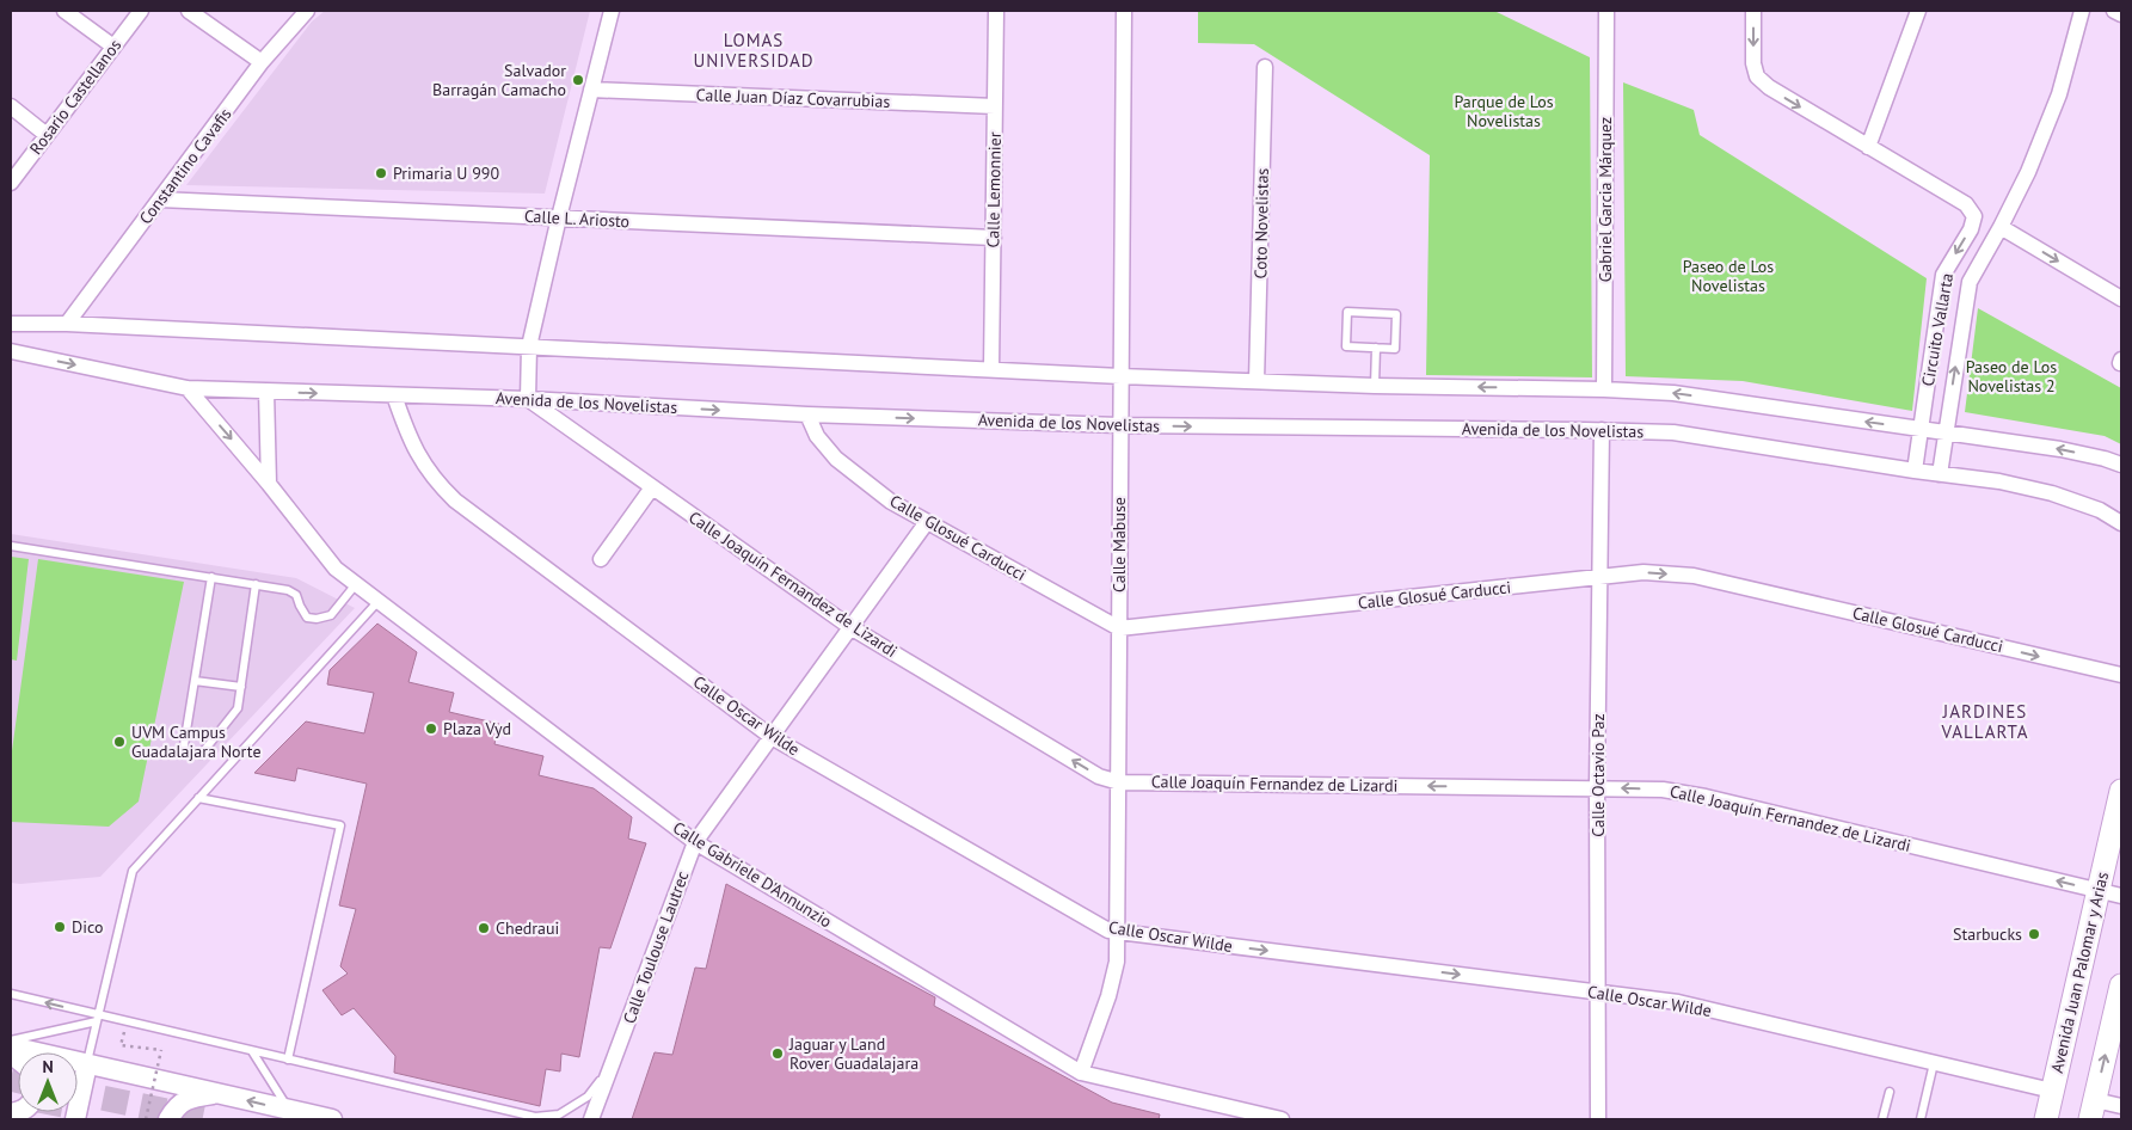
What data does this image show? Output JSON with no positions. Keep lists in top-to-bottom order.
{
  "streets": {
    "main road": ["Avenida Juan Palomar y Arias"],
    "street": [
      "Rosario Castellanos",
      "Calle Juan Díaz Covarrubias",
      "Constantino Cavafis",
      "Calle Lemonnier",
      "Gabriel Garcia Márquez",
      "Calle L. Ariosto",
      "Coto Novelistas",
      "Circuito Vallarta",
      "Avenida de los Novelistas",
      "Calle Glosué Carducci",
      "Calle Mabuse",
      "Calle Joaquín Fernandez de Lizardi",
      "Calle Oscar Wilde",
      "Calle Octavio Paz",
      "Calle Gabriele D'Annunzio",
      "Calle Toulouse Lautrec"
    ]
  },
  "crossings": [
    ["Calle Juan Díaz Covarrubias", "Calle Lemonnier"],
    ["Constantino Cavafis", "Calle L. Ariosto"],
    ["Calle Lemonnier", "Calle L. Ariosto"],
    ["Circuito Vallarta", "Avenida de los Novelistas"],
    ["Avenida de los Novelistas", "Calle Glosué Carducci"],
    ["Avenida de los Novelistas", "Calle Mabuse"],
    ["Avenida de los Novelistas", "Calle Joaquín Fernandez de Lizardi"],
    ["Avenida de los Novelistas", "Calle Oscar Wilde"],
    ["Avenida de los Novelistas", "Calle Octavio Paz"],
    ["Avenida de los Novelistas", "Calle Gabriele D'Annunzio"],
    ["Calle Glosué Carducci", "Calle Mabuse"],
    ["Calle Glosué Carducci", "Calle Octavio Paz"],
    ["Calle Glosué Carducci", "Calle Toulouse Lautrec"],
    ["Calle Mabuse", "Calle Joaquín Fernandez de Lizardi"],
    ["Calle Mabuse", "Calle Oscar Wilde"],
    ["Calle Mabuse", "Calle Gabriele D'Annunzio"],
    ["Calle Joaquín Fernandez de Lizardi", "Calle Octavio Paz"],
    ["Calle Joaquín Fernandez de Lizardi", "Calle Toulouse Lautrec"],
    ["Calle Joaquín Fernandez de Lizardi", "Avenida Juan Palomar y Arias"],
    ["Calle Oscar Wilde", "Calle Octavio Paz"],
    ["Calle Oscar Wilde", "Calle Toulouse Lautrec"],
    ["Calle Oscar Wilde", "Avenida Juan Palomar y Arias"],
    ["Calle Gabriele D'Annunzio", "Calle Toulouse Lautrec"]
  ],
  "one_way": ["Calle Glosué Carducci", "Calle Joaquín Fernandez de Lizardi"],
  "districts": ["LOMAS UNIVERSIDAD", "JARDINES VALLARTA"],
  "parks": ["Parque de Los Novelistas", "Paseo de Los Novelistas", "Paseo de Los Novelistas 2"],
  "places": [
    "Salvador Barragán Camacho",
    "Primaria U 990",
    "Plaza Vyd",
    "UVM Campus Guadalajara Norte",
    "Dico",
    "Chedraui",
    "Starbucks",
    "Jaguar y Land Rover Guadalajara"
  ],
  "north": "top"
}
